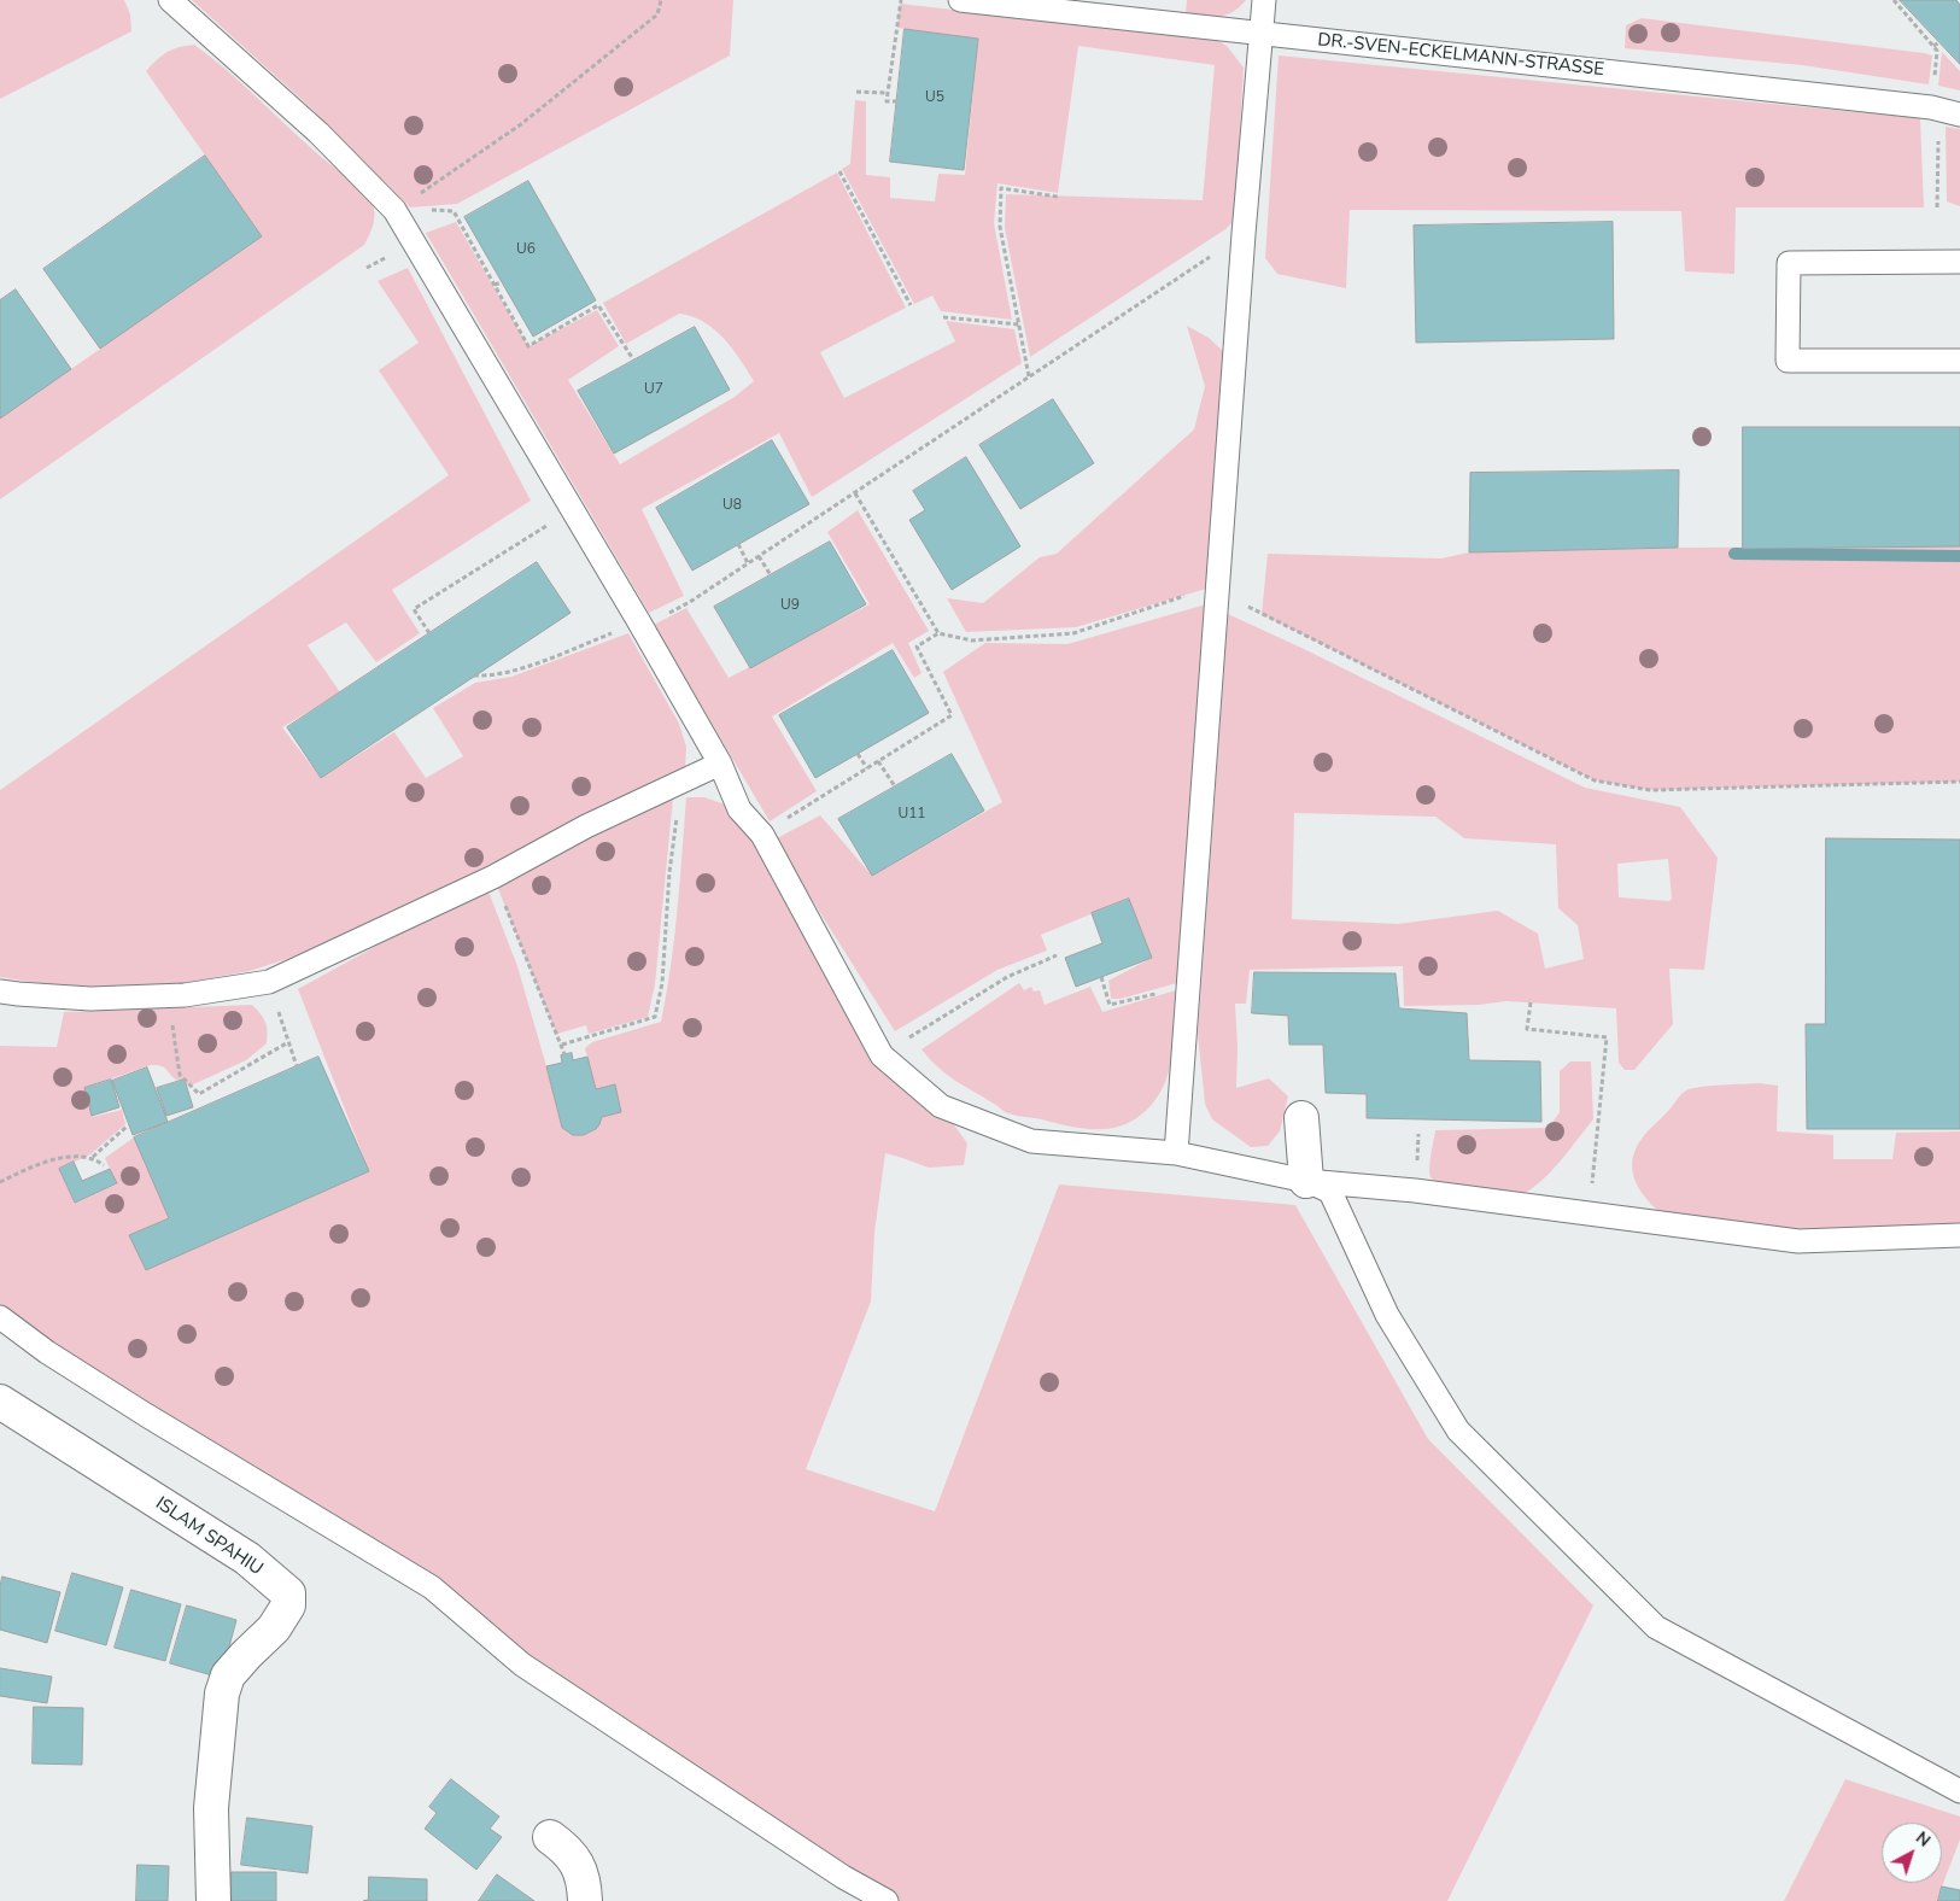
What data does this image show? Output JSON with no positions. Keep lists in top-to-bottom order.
{
  "streets": {
    "street": ["ISLAM SPAHIU"],
    "lane": ["DR.-SVEN-ECKELMANN-STRASSE"]
  },
  "house_numbers": [
    "U5",
    "U6",
    "U7",
    "U8",
    "U9",
    "U11"
  ],
  "north": "top right"
}
